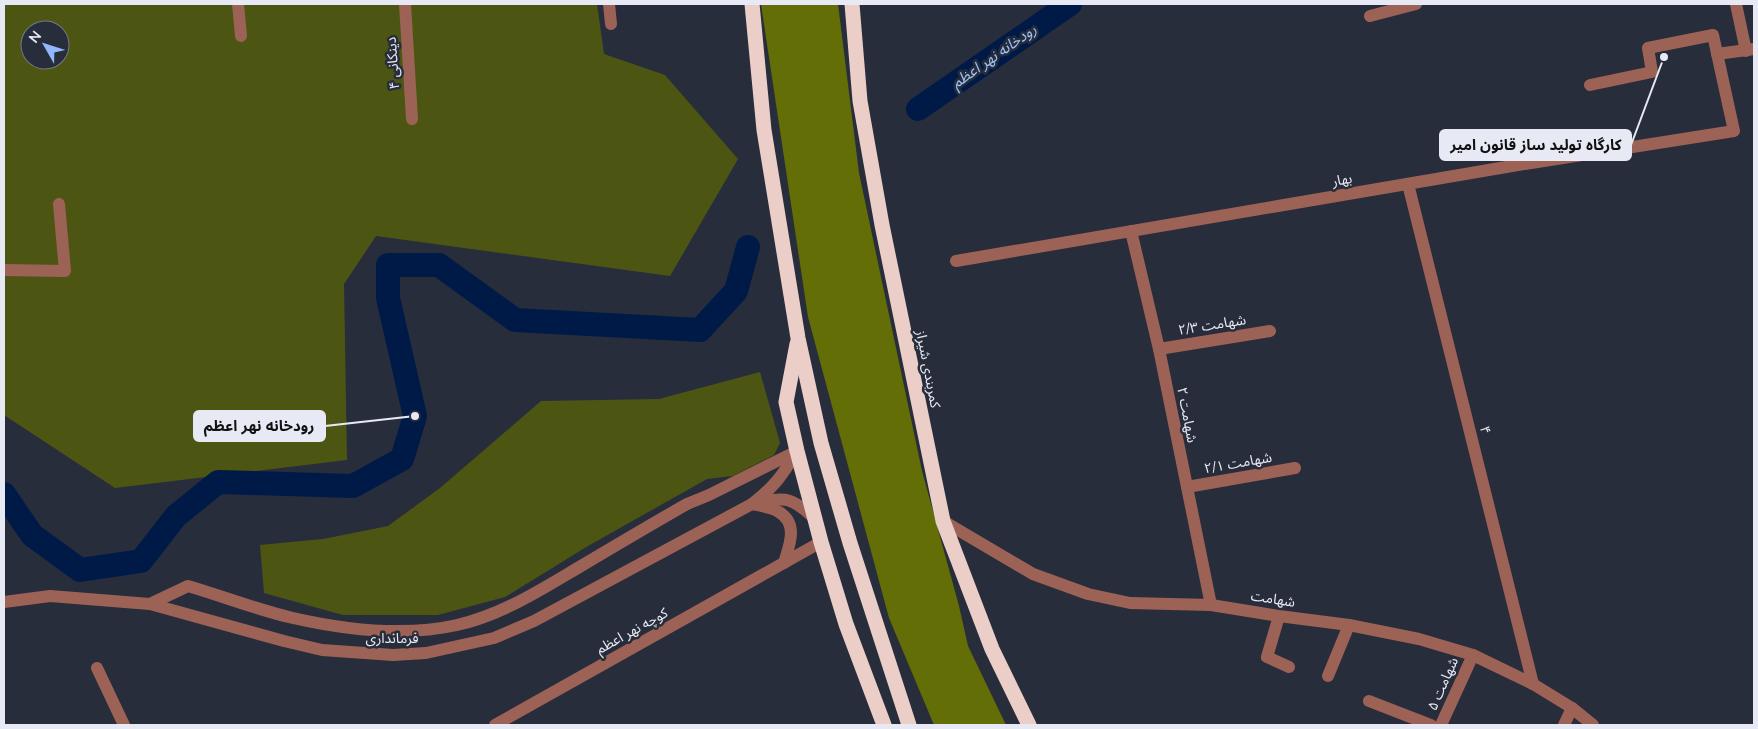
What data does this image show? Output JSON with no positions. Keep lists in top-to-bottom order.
{
  "streets": {
    "highway": ["کمربندی شیراز"],
    "street": [
      "۴ دینکانی",
      "بهار",
      "۲/۳ شهامت",
      "۲ شهامت",
      "۴",
      "۲/۱ شهامت",
      "شهامت",
      "کوچه نهر اعظم",
      "فرمانداری",
      "۵ شهامت"
    ]
  },
  "crossings": [
    ["بهار", "۲ شهامت"],
    ["بهار", "۴"],
    ["۲/۳ شهامت", "۲ شهامت"],
    ["کمربندی شیراز", "شهامت"],
    ["۲ شهامت", "۲/۱ شهامت"],
    ["۲ شهامت", "شهامت"],
    ["۴", "شهامت"],
    ["شهامت", "۵ شهامت"]
  ],
  "water": ["رودخانه نهر اعظم"],
  "places": ["کارگاه تولید ساز قانون امیر", "رودخانه نهر اعظم"],
  "north": "top left"
}
